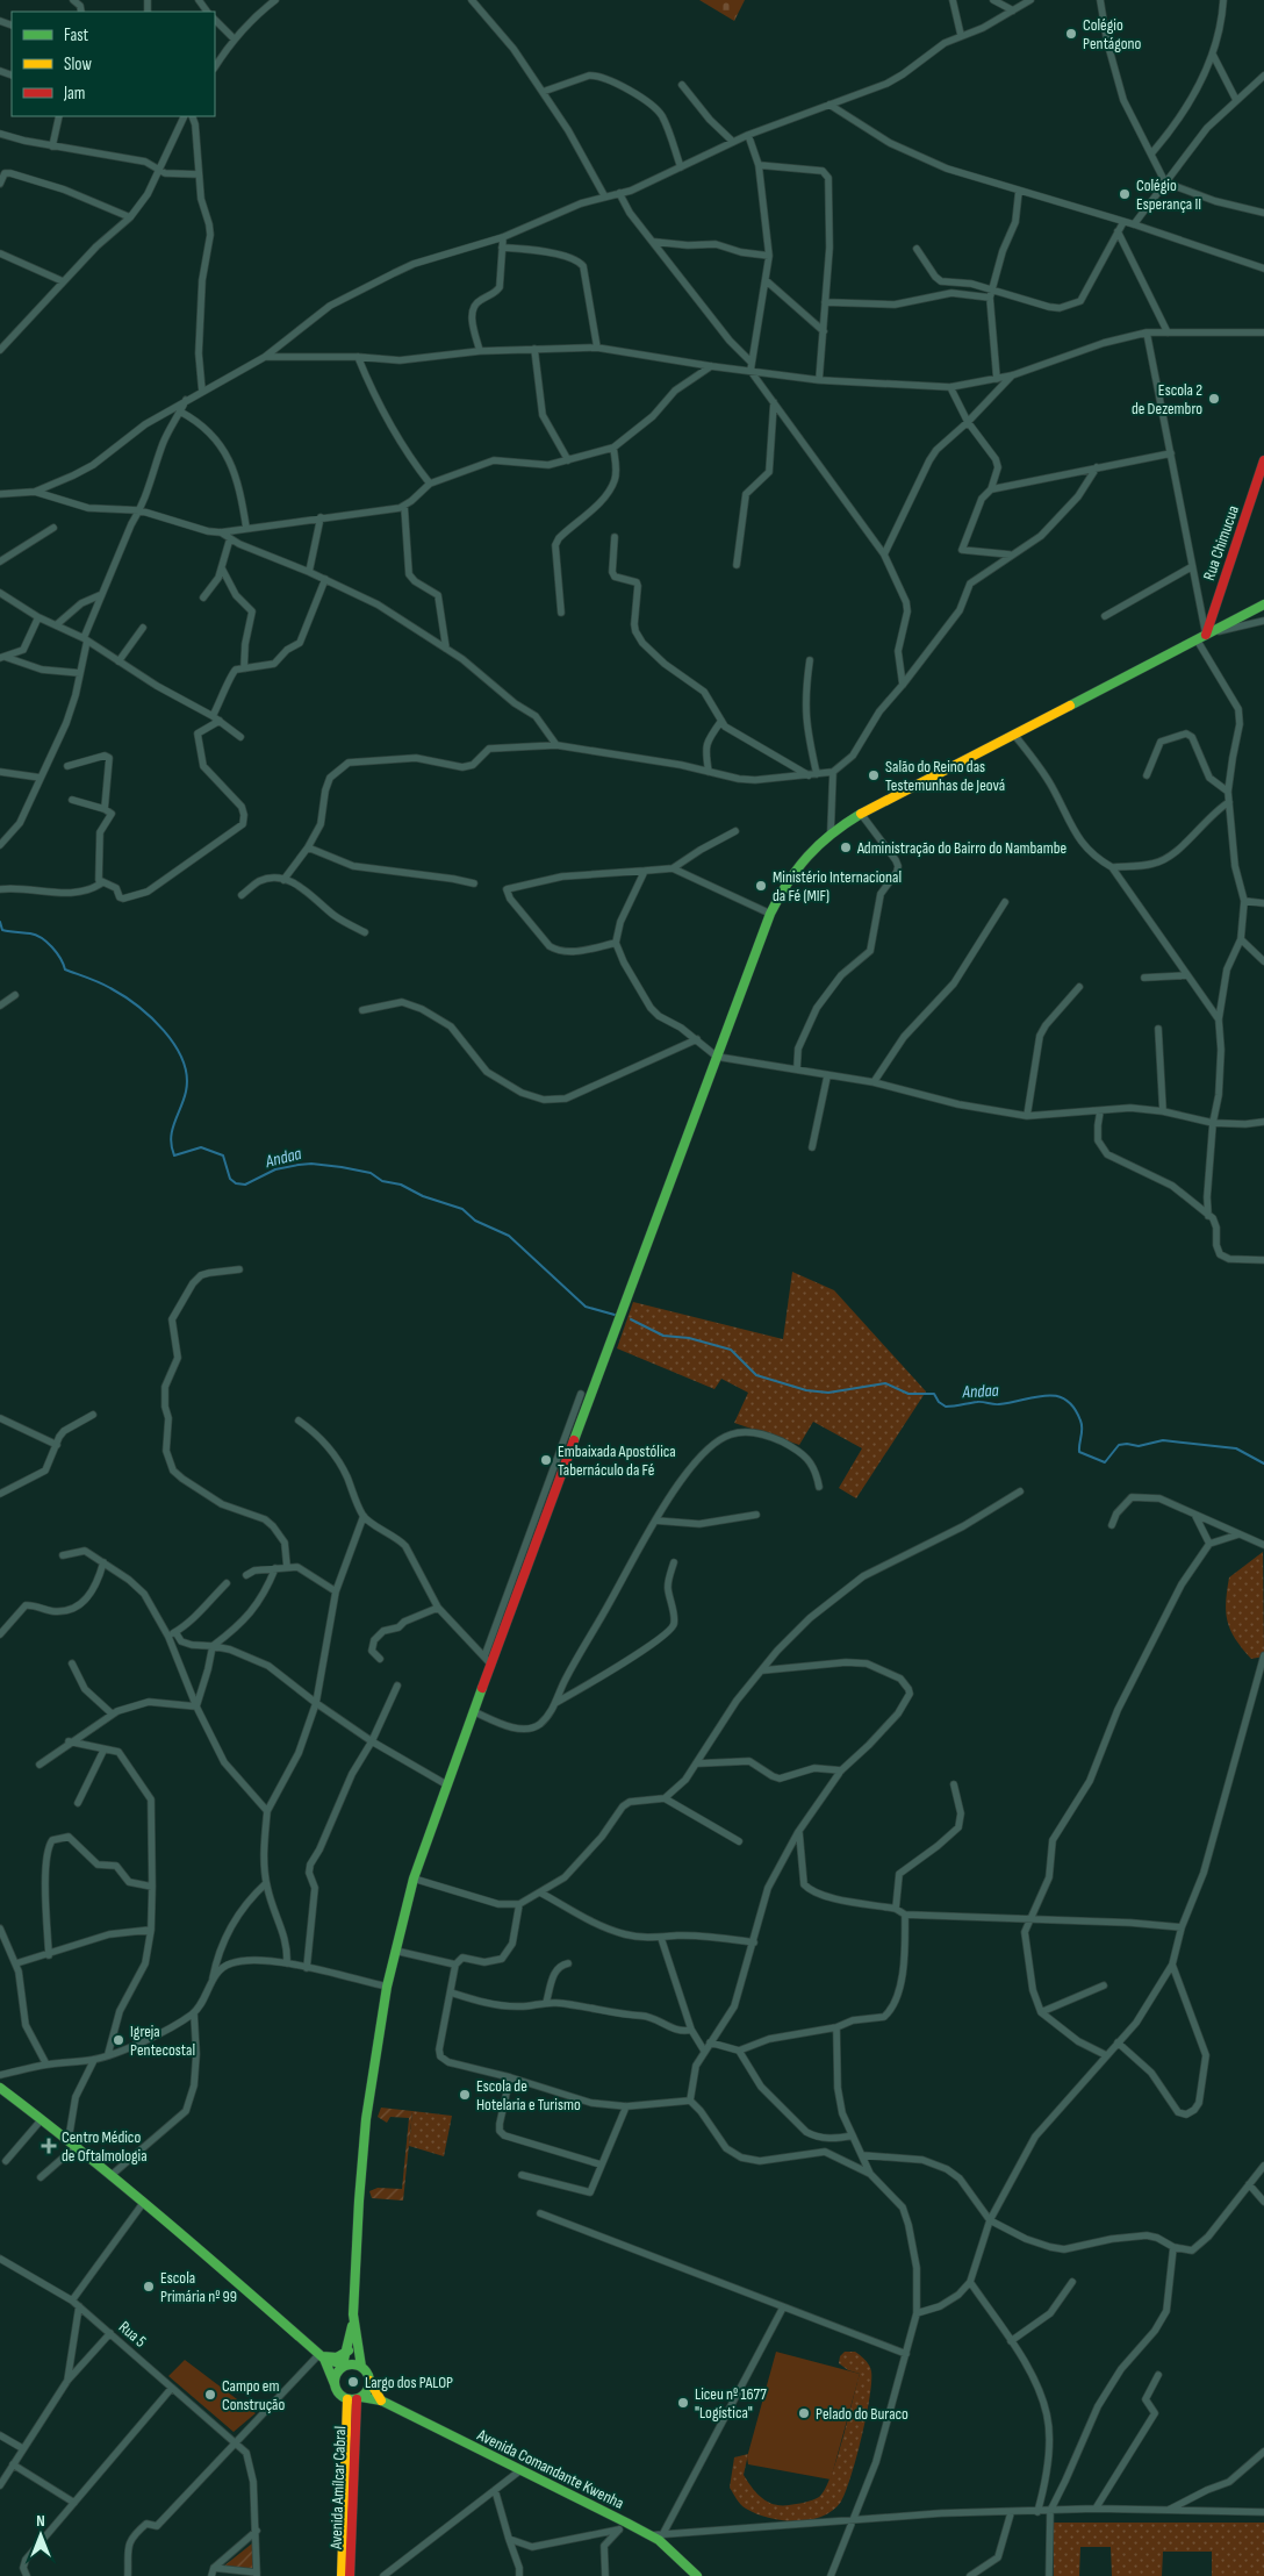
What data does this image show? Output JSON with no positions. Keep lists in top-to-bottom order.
{
  "streets": {
    "main road": ["Rua Chimucua", "Avenida Comandante Kwenha", "Avenida Amílcar Cabral"],
    "street": ["Rua 5"]
  },
  "crossings": [
    ["Avenida Comandante Kwenha", "Avenida Amílcar Cabral"]
  ],
  "water": ["Andaa"],
  "places": {
    "other": [
      "Colégio Pentágono",
      "Colégio Esperança II",
      "Escola 2 de Dezembro",
      "Salão do Reino das Testemunhas de Jeová",
      "Administração do Bairro do Nambambe",
      "Ministério Internacional da Fé (MIF)",
      "Embaixada Apostólica Tabernáculo da Fé",
      "Igreja Pentecostal",
      "Escola de Hotelaria e Turismo",
      "Escola Primária nº 99",
      "Largo dos PALOP",
      "Campo em Construção",
      "Liceu nº 1677 \"Logística\"",
      "Pelado do Buraco"
    ],
    "health": ["Centro Médico de Oftalmologia"]
  },
  "legend": ["Fast", "Slow", "Jam"],
  "north": "top"
}
